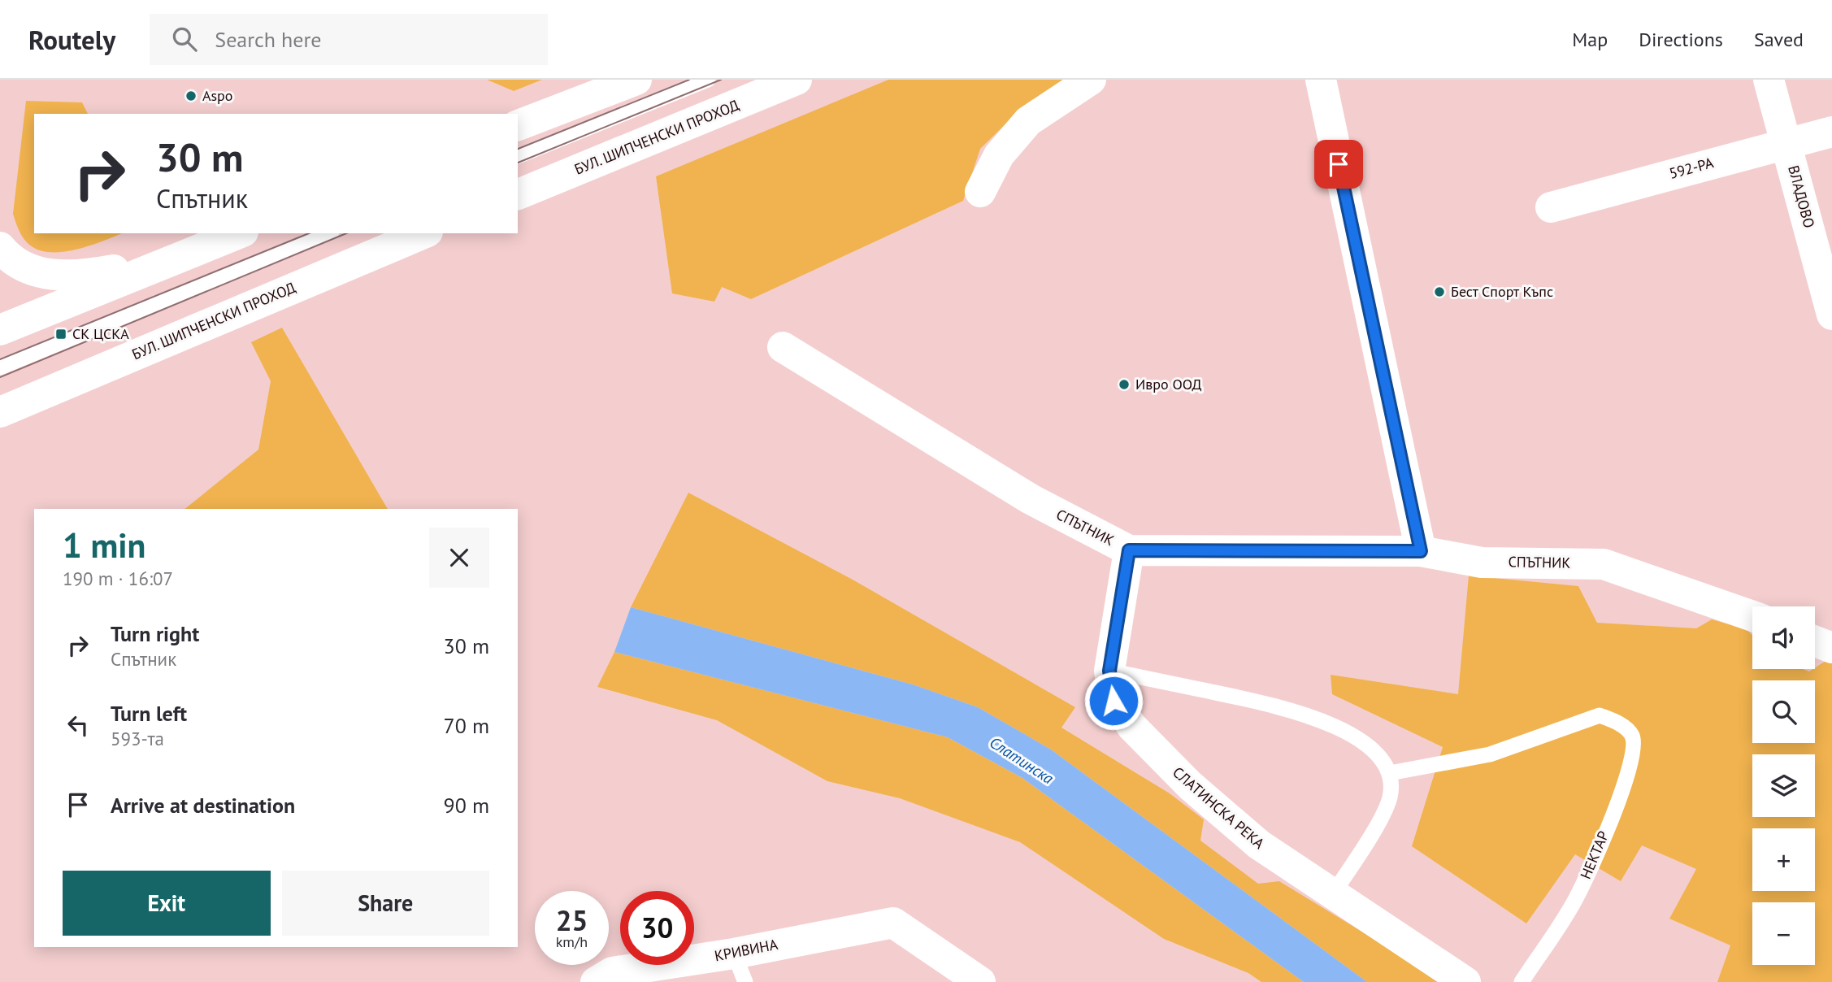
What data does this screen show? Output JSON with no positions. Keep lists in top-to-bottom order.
{
  "streets": {
    "street": [
      "БУЛ. ШИПЧЕНСКИ ПРОХОД",
      "592-РА",
      "ВЛАДОВО",
      "СПЪТНИК",
      "СЛАТИНСКА РЕКА",
      "КРИВИНА"
    ],
    "lane": ["НЕКТАР"]
  },
  "crossings": [
    ["592-РА", "ВЛАДОВО"],
    ["СПЪТНИК", "СЛАТИНСКА РЕКА"]
  ],
  "water": ["Слатинска"],
  "places": {
    "other": ["Aspo", "Бест Спорт Къпс", "Ивро ООД"],
    "transit": ["СК ЦСКА"]
  },
  "page": {
    "header": "Routely",
    "search": "Search here",
    "nav": ["Map", "Directions", "Saved"],
    "turn": ["30 m", "Спътник"],
    "heading": ["1 min", "190 m · 16:07"],
    "list": [
      {
        "name": "Turn right",
        "note": "Спътник",
        "value": "30 m"
      },
      {
        "name": "Turn left",
        "note": "593-та",
        "value": "70 m"
      },
      {
        "name": "Arrive at destination",
        "value": "90 m"
      }
    ],
    "map_buttons": ["+", "−"],
    "buttons": ["Exit", "Share"],
    "speed": "25 km/h",
    "limit": "30"
  }
}
